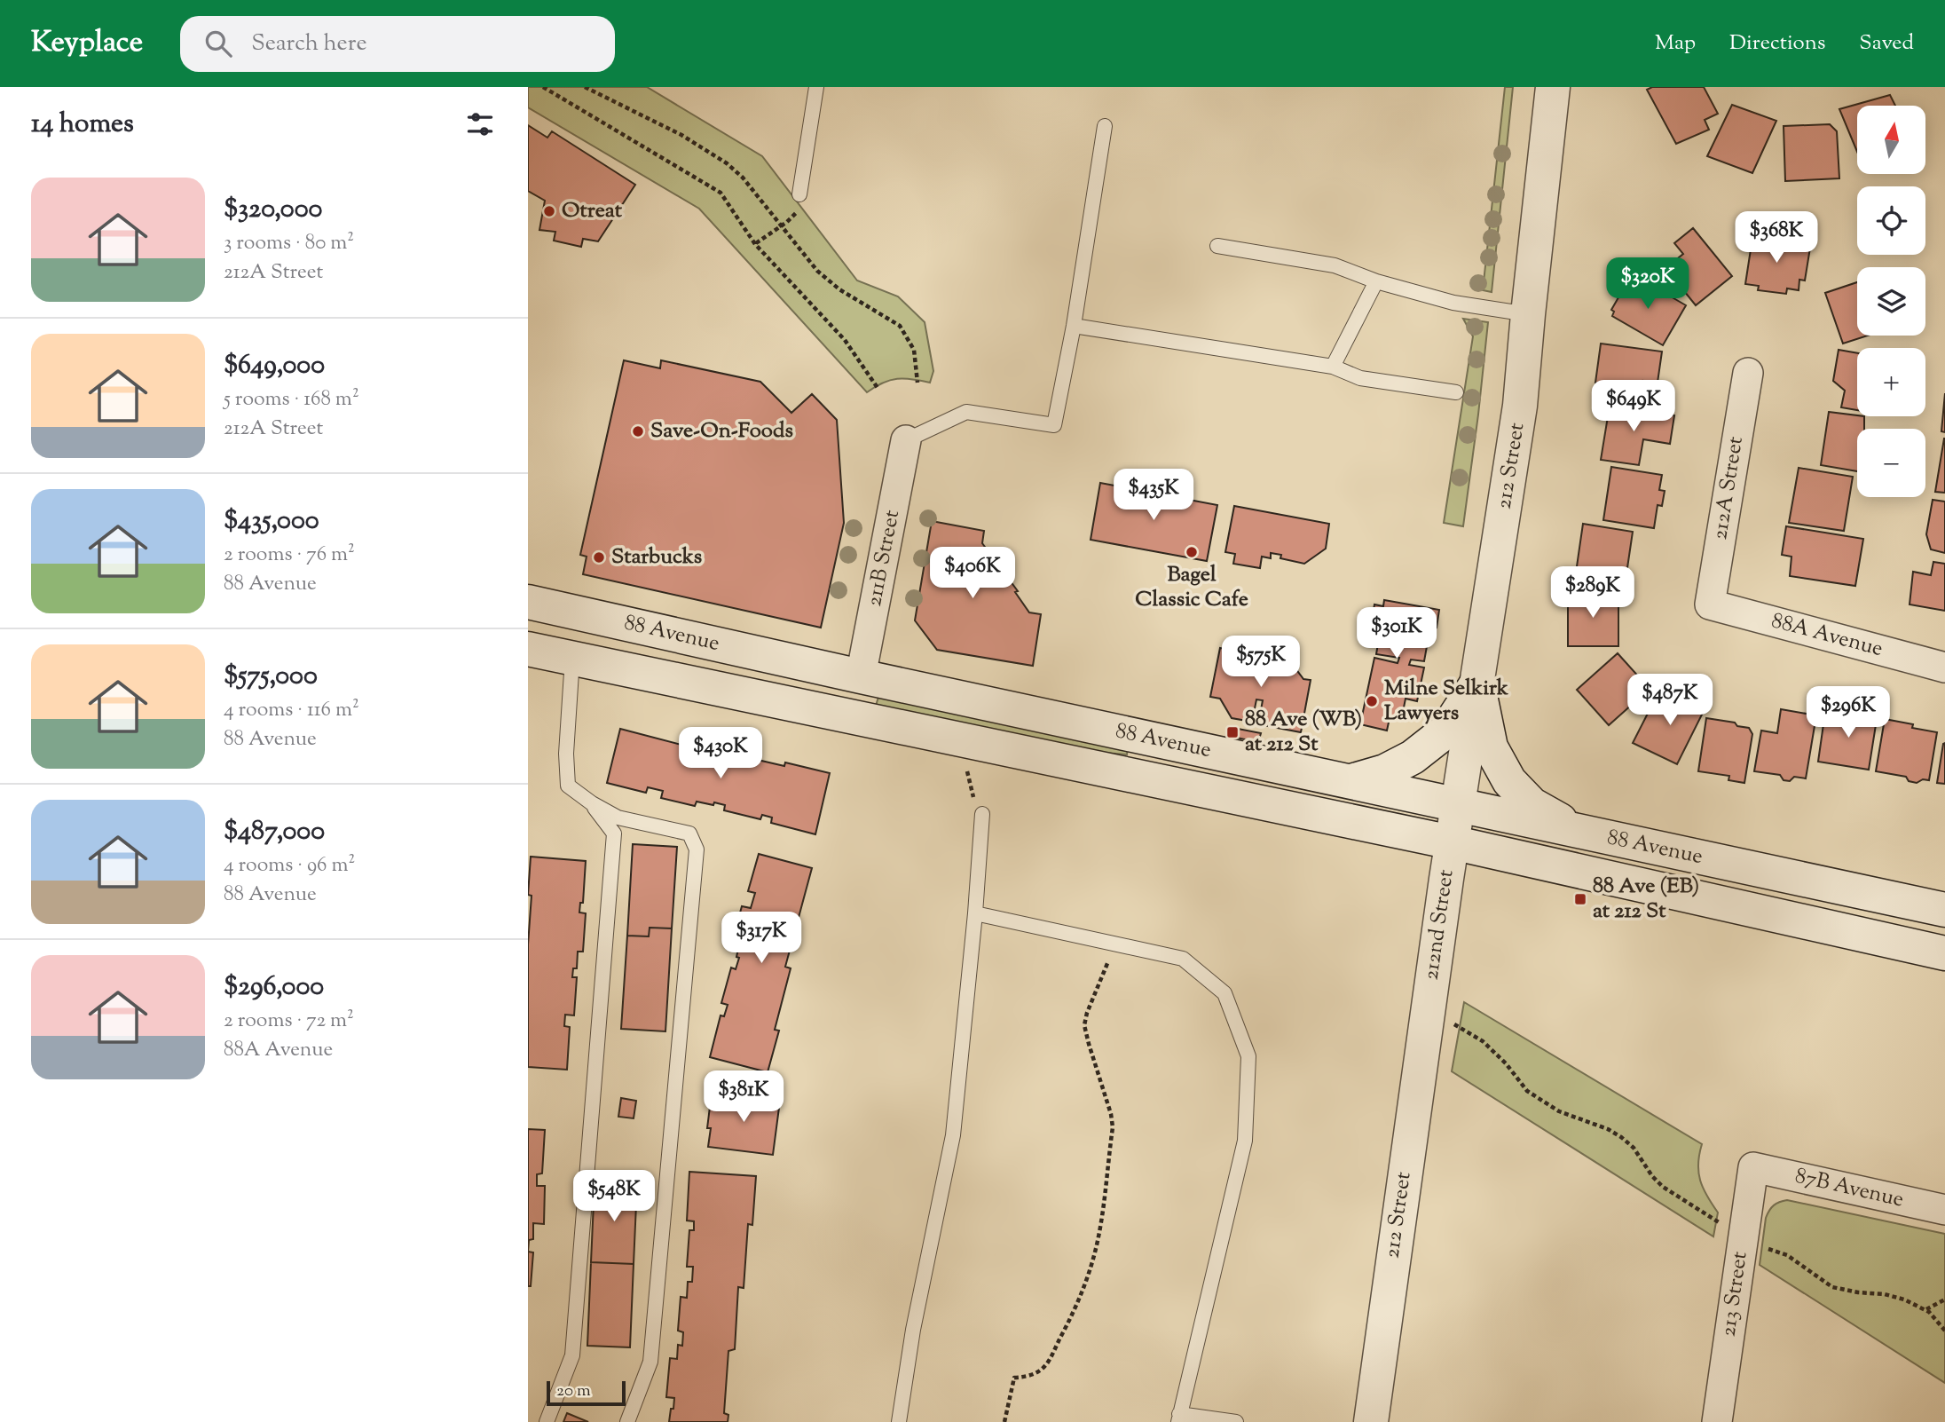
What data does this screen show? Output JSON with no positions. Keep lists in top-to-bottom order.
{
  "streets": {
    "main road": ["212 Street", "88 Avenue", "212nd Street"],
    "street": [
      "212A Street",
      "211B Street",
      "88A Avenue",
      "87B Avenue",
      "213 Street"
    ]
  },
  "crossings": [
    ["212 Street", "88 Avenue"],
    ["212 Street", "212nd Street"],
    ["212A Street", "88A Avenue"],
    ["211B Street", "88 Avenue"],
    ["88 Avenue", "212nd Street"],
    ["87B Avenue", "213 Street"]
  ],
  "places": {
    "other": [
      "Otreat",
      "Save-On-Foods",
      "Bagel Classic Cafe",
      "Starbucks",
      "Milne Selkirk Lawyers"
    ],
    "transit": ["88 Ave (WB) at 212 St", "88 Ave (EB) at 212 St"]
  },
  "scale_bar": "20 m",
  "north": "top",
  "page": {
    "header": "Keyplace",
    "search": "Search here",
    "nav": ["Map", "Directions", "Saved"],
    "heading": "14 homes",
    "map_buttons": ["+", "−"],
    "list": [
      {
        "name": "$320,000",
        "note": "3 rooms · 80 m² · 212A Street"
      },
      {
        "name": "$649,000",
        "note": "5 rooms · 168 m² · 212A Street"
      },
      {
        "name": "$435,000",
        "note": "2 rooms · 76 m² · 88 Avenue"
      },
      {
        "name": "$575,000",
        "note": "4 rooms · 116 m² · 88 Avenue"
      },
      {
        "name": "$487,000",
        "note": "4 rooms · 96 m² · 88 Avenue"
      },
      {
        "name": "$296,000",
        "note": "2 rooms · 72 m² · 88A Avenue"
      }
    ],
    "price": [
      "$368K",
      "$320K",
      "$649K",
      "$435K",
      "$406K",
      "$289K",
      "$301K",
      "$575K",
      "$487K",
      "$296K",
      "$430K",
      "$317K",
      "$381K",
      "$548K"
    ],
    "scale": "20 m"
  }
}
